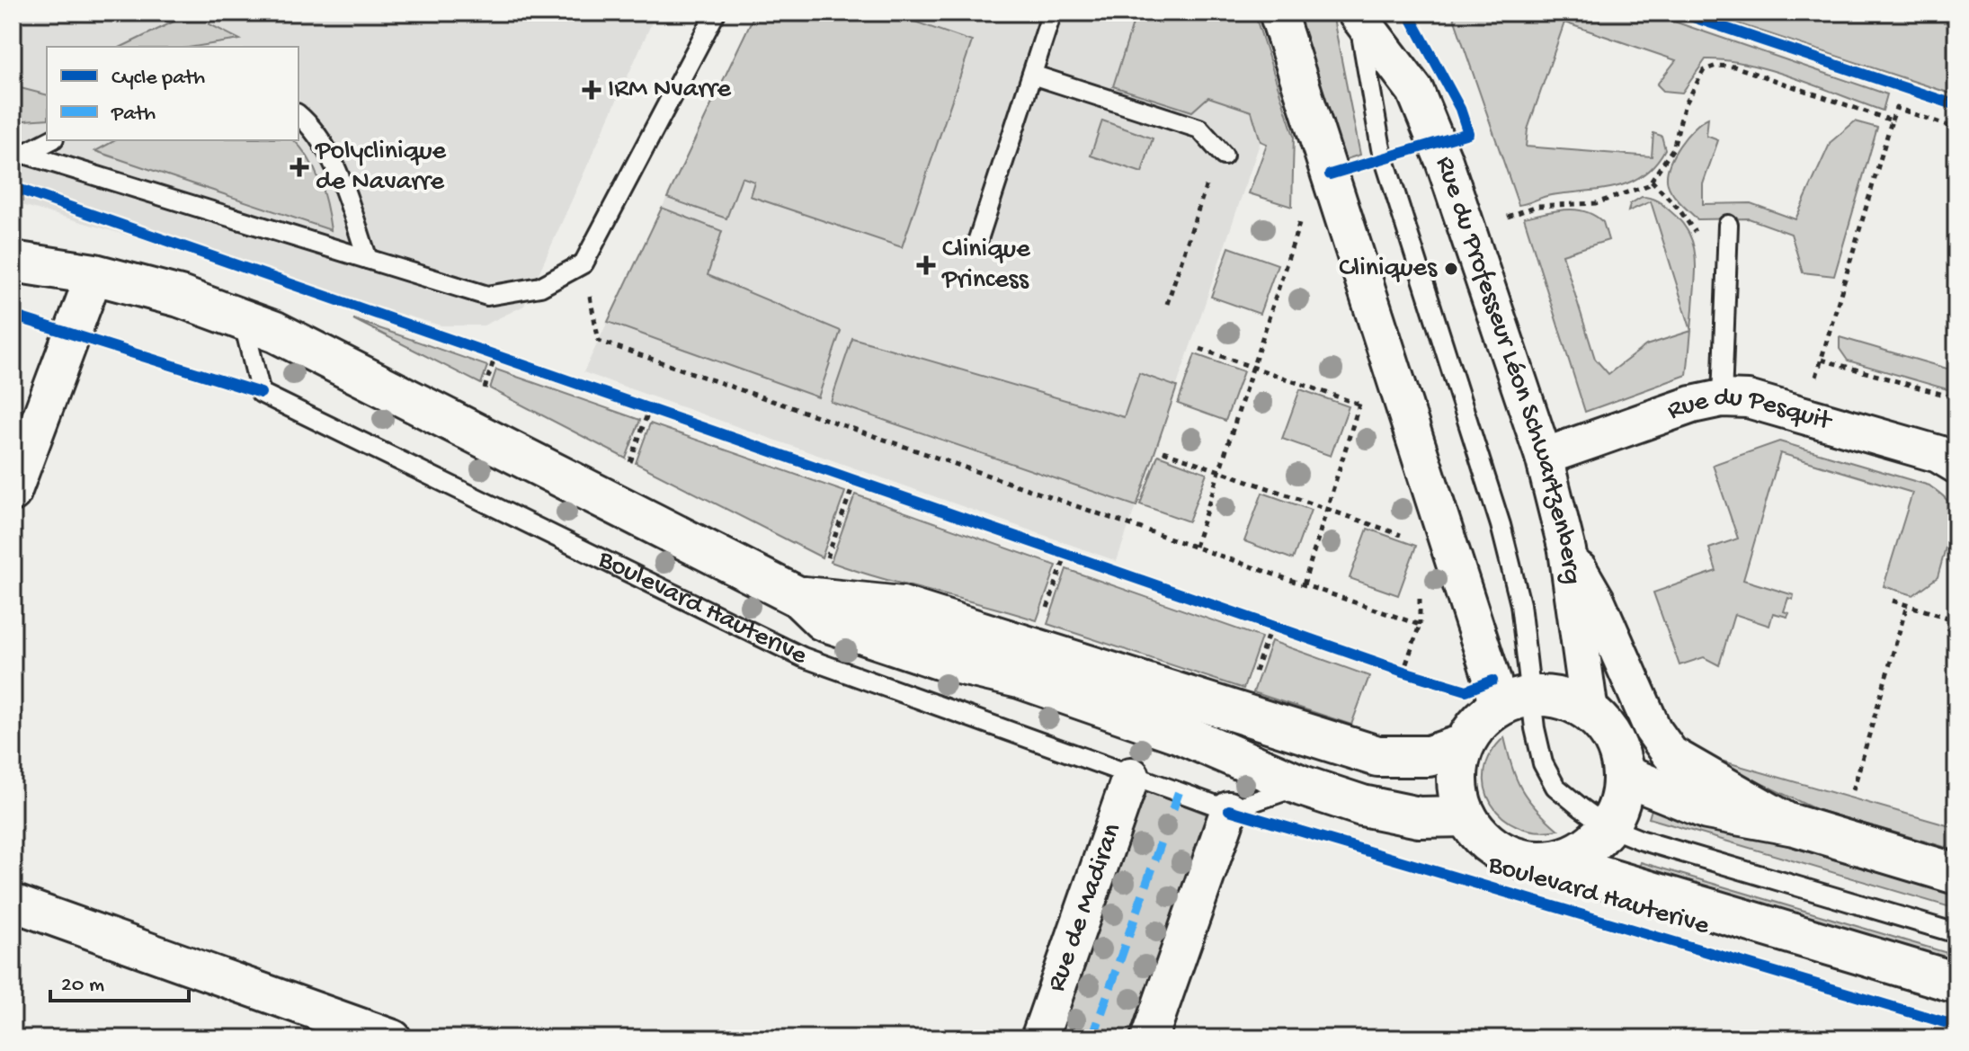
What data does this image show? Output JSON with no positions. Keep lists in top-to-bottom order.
{
  "streets": {
    "street": [
      "Rue du Professeur Léon Schwartzenberg",
      "Rue du Pesquit",
      "Boulevard Hauterive",
      "Rue de Madiran"
    ]
  },
  "crossings": [
    ["Rue du Professeur Léon Schwartzenberg", "Rue du Pesquit"],
    ["Rue du Professeur Léon Schwartzenberg", "Boulevard Hauterive"],
    ["Boulevard Hauterive", "Rue de Madiran"]
  ],
  "places": {
    "health": ["IRM Nvarre", "Polyclinique de Navarre", "Clinique Princess"],
    "other": ["Cliniques"]
  },
  "legend": ["Cycle path", "Path"],
  "scale_bar": "20 m"
}
